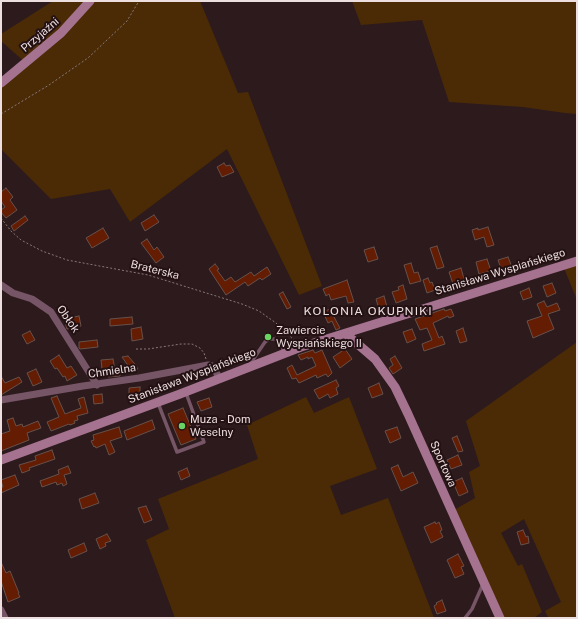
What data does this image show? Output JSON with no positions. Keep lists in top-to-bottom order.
{
  "streets": {
    "street": [
      "Przyjaźni",
      "Stanisława Wyspiańskiego",
      "Obłok",
      "Chmielna",
      "Sportowa"
    ],
    "path": ["Braterska"]
  },
  "crossings": [
    ["Braterska", "Stanisława Wyspiańskiego"],
    ["Stanisława Wyspiańskiego", "Sportowa"],
    ["Obłok", "Chmielna"]
  ],
  "districts": ["KOLONIA OKUPNIKI"],
  "places": ["Zawiercie Wyspiańskiego II", "Muza - Dom Weselny"]
}
